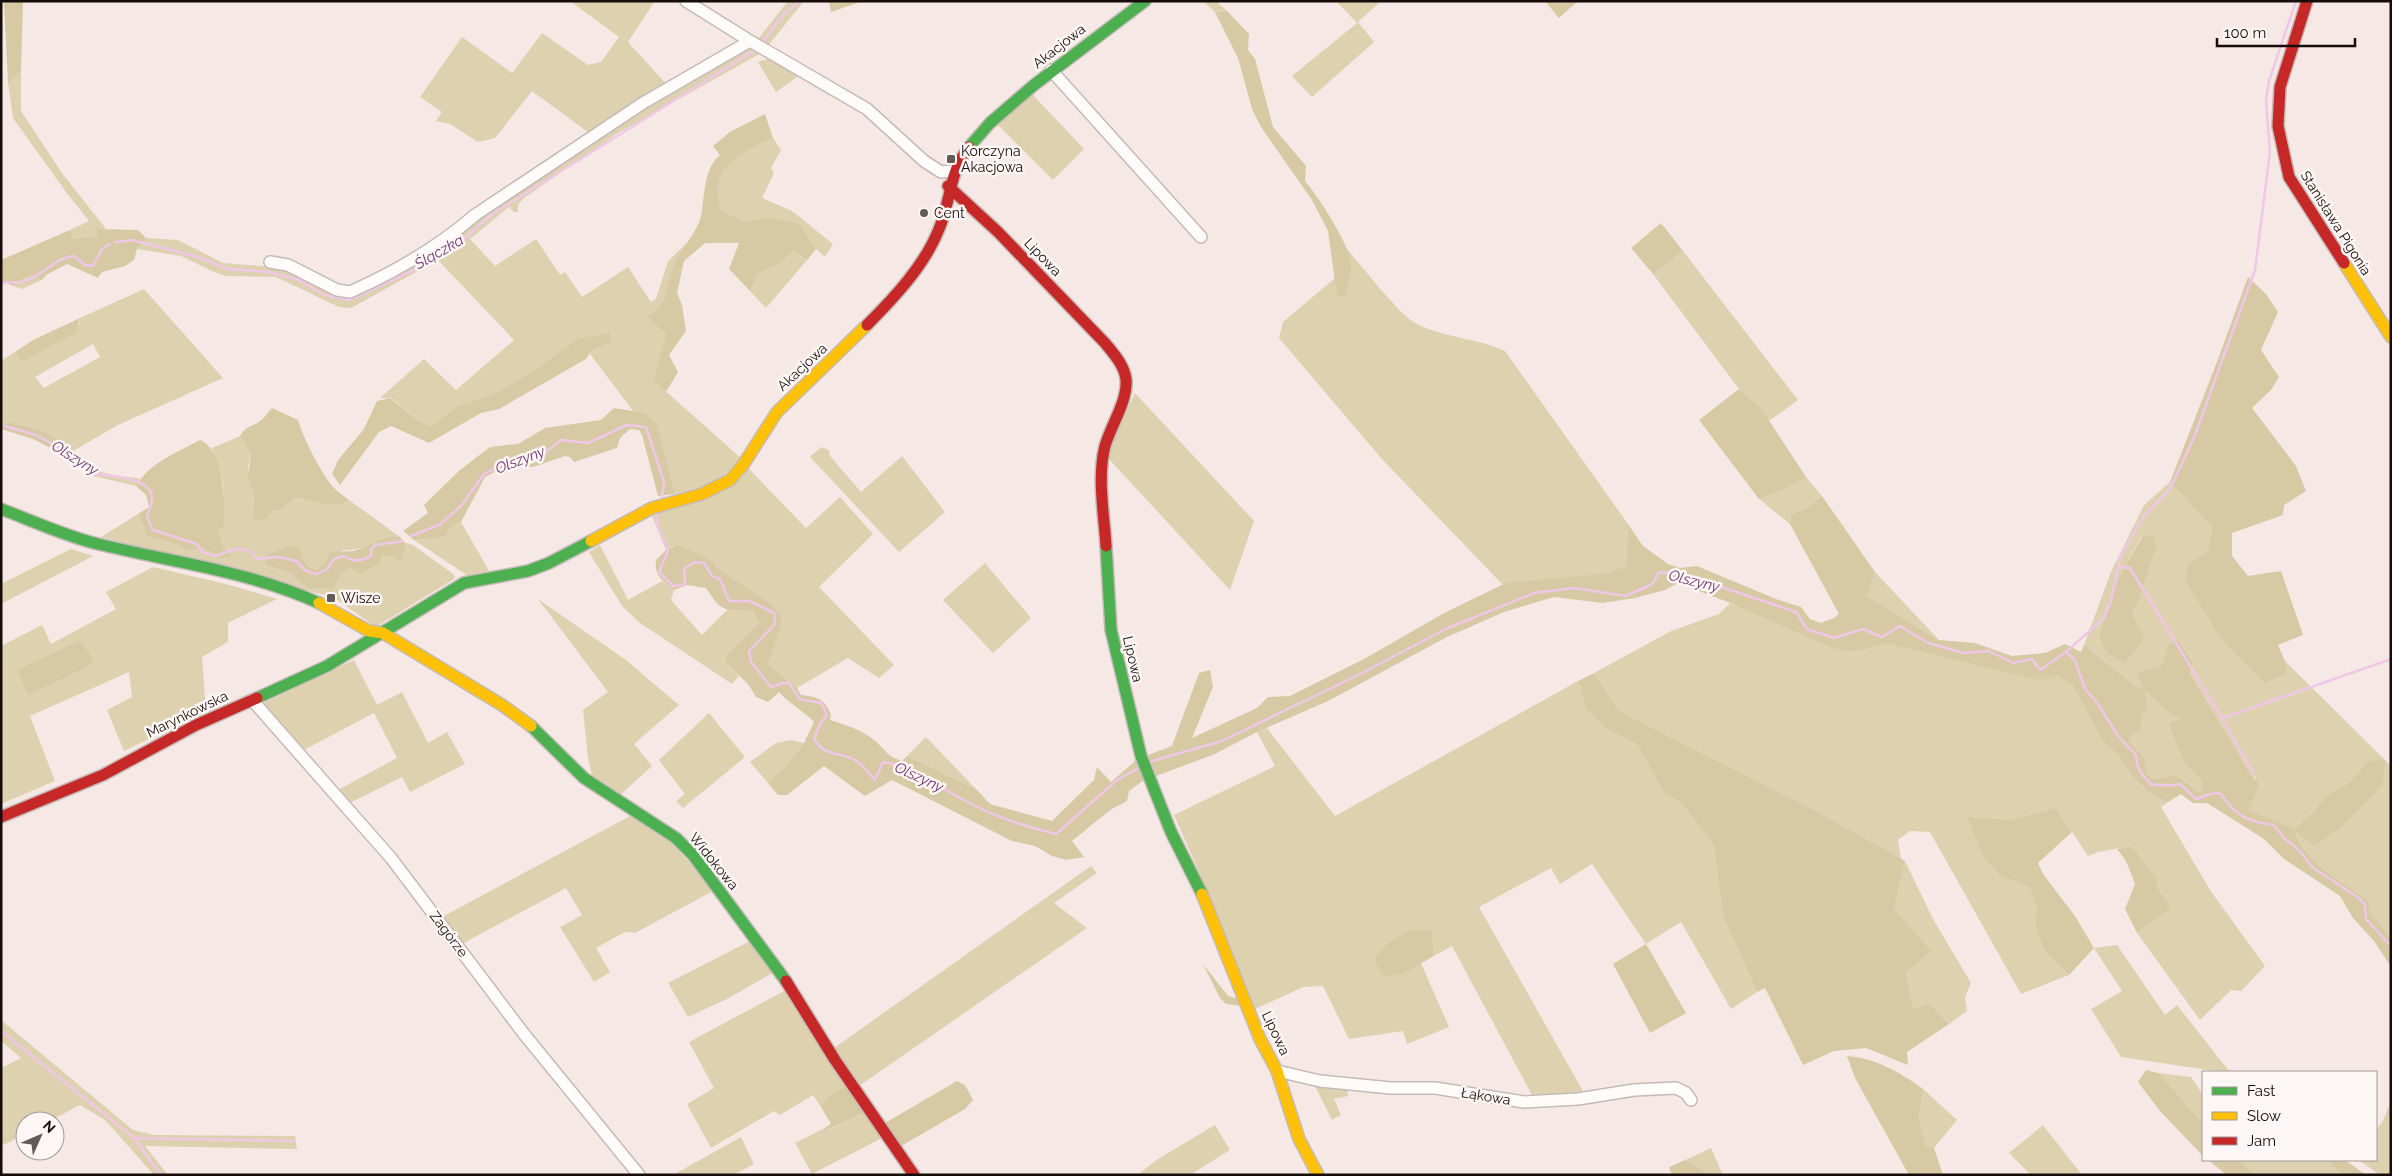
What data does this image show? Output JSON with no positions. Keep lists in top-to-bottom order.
{
  "streets": {
    "street": [
      "Akacjowa",
      "Stanisława Pigonia",
      "Lipowa",
      "Marynkowska",
      "Widokowa",
      "Zagórze",
      "Łąkowa"
    ]
  },
  "crossings": [
    ["Akacjowa", "Lipowa"],
    ["Akacjowa", "Marynkowska"],
    ["Akacjowa", "Widokowa"],
    ["Lipowa", "Łąkowa"],
    ["Marynkowska", "Widokowa"],
    ["Marynkowska", "Zagórze"]
  ],
  "water": ["Ślączka", "Olszyny"],
  "places": {
    "transit": ["Korczyna Akacjowa", "Wisze"],
    "other": ["Cent"]
  },
  "legend": ["Fast", "Slow", "Jam"],
  "scale_bar": "100 m",
  "north": "top right"
}
